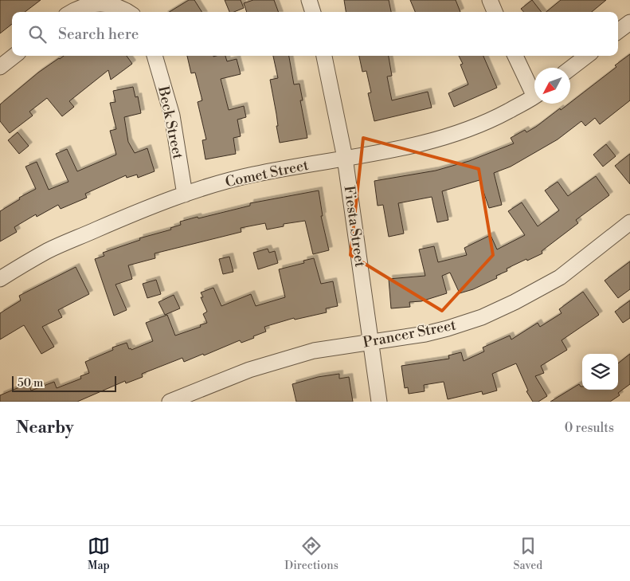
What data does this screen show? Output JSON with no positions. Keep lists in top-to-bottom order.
{
  "streets": {
    "street": [
      "Beck Street",
      "Comet Street",
      "Fiesta Street",
      "Prancer Street"
    ]
  },
  "crossings": [
    ["Beck Street", "Comet Street"],
    ["Comet Street", "Fiesta Street"],
    ["Fiesta Street", "Prancer Street"]
  ],
  "scale_bar": "50 m",
  "north": "bottom left",
  "page": {
    "search": "Search here",
    "scale": "50 m",
    "heading": ["Nearby", "0 results"],
    "nav": ["Map", "Directions", "Saved"]
  }
}
